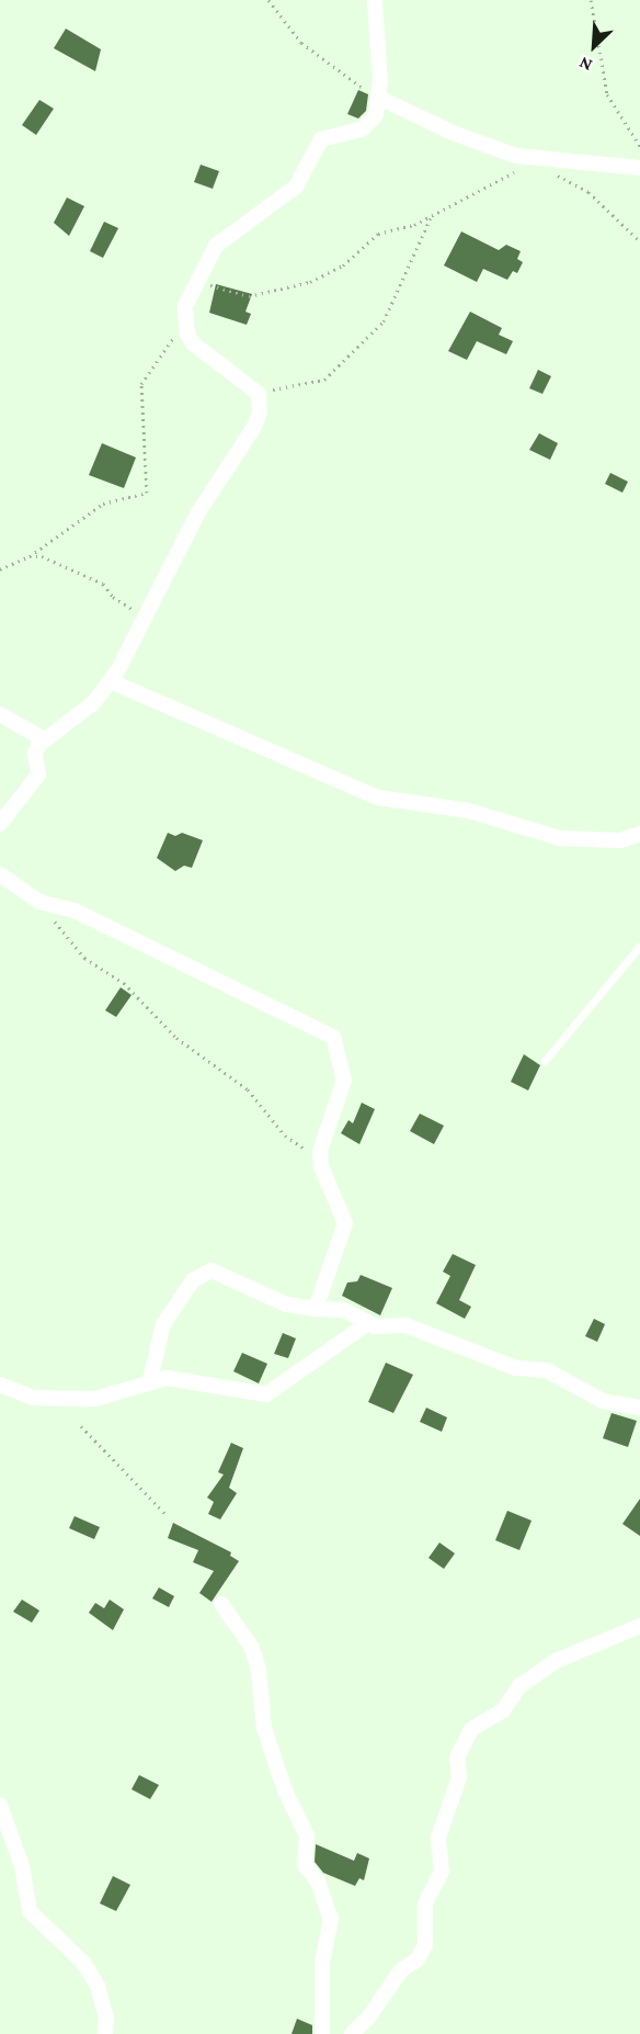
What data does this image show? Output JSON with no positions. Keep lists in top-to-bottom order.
{
  "north": "bottom left"
}
